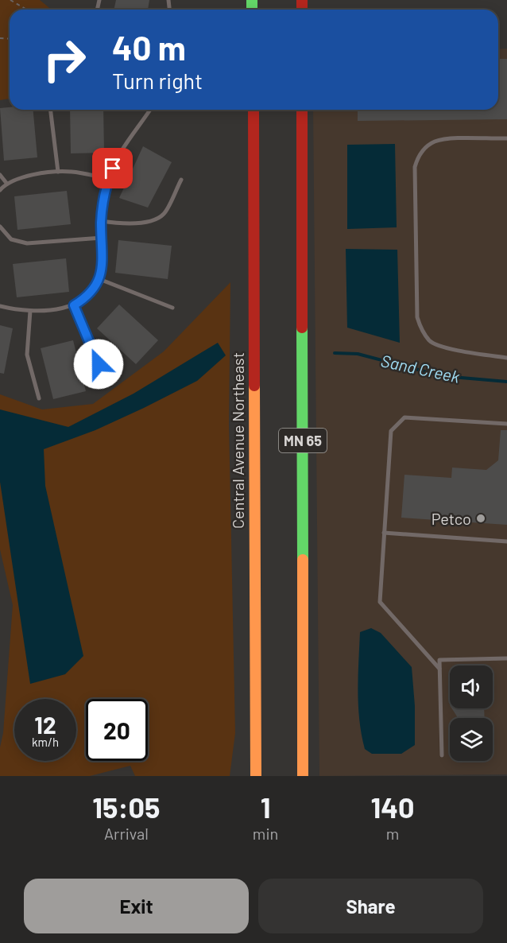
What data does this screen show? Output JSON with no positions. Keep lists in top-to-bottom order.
{
  "streets": {
    "highway": ["Central Avenue Northeast", "MN 65"]
  },
  "water": ["Sand Creek"],
  "places": ["Petco"],
  "page": {
    "turn": ["40 m", "Turn right"],
    "speed": "12 km/h",
    "limit": "20",
    "eta": [
      "15:05",
      "Arrival",
      "1",
      "min",
      "140",
      "m"
    ],
    "buttons": ["Exit", "Share"]
  }
}
